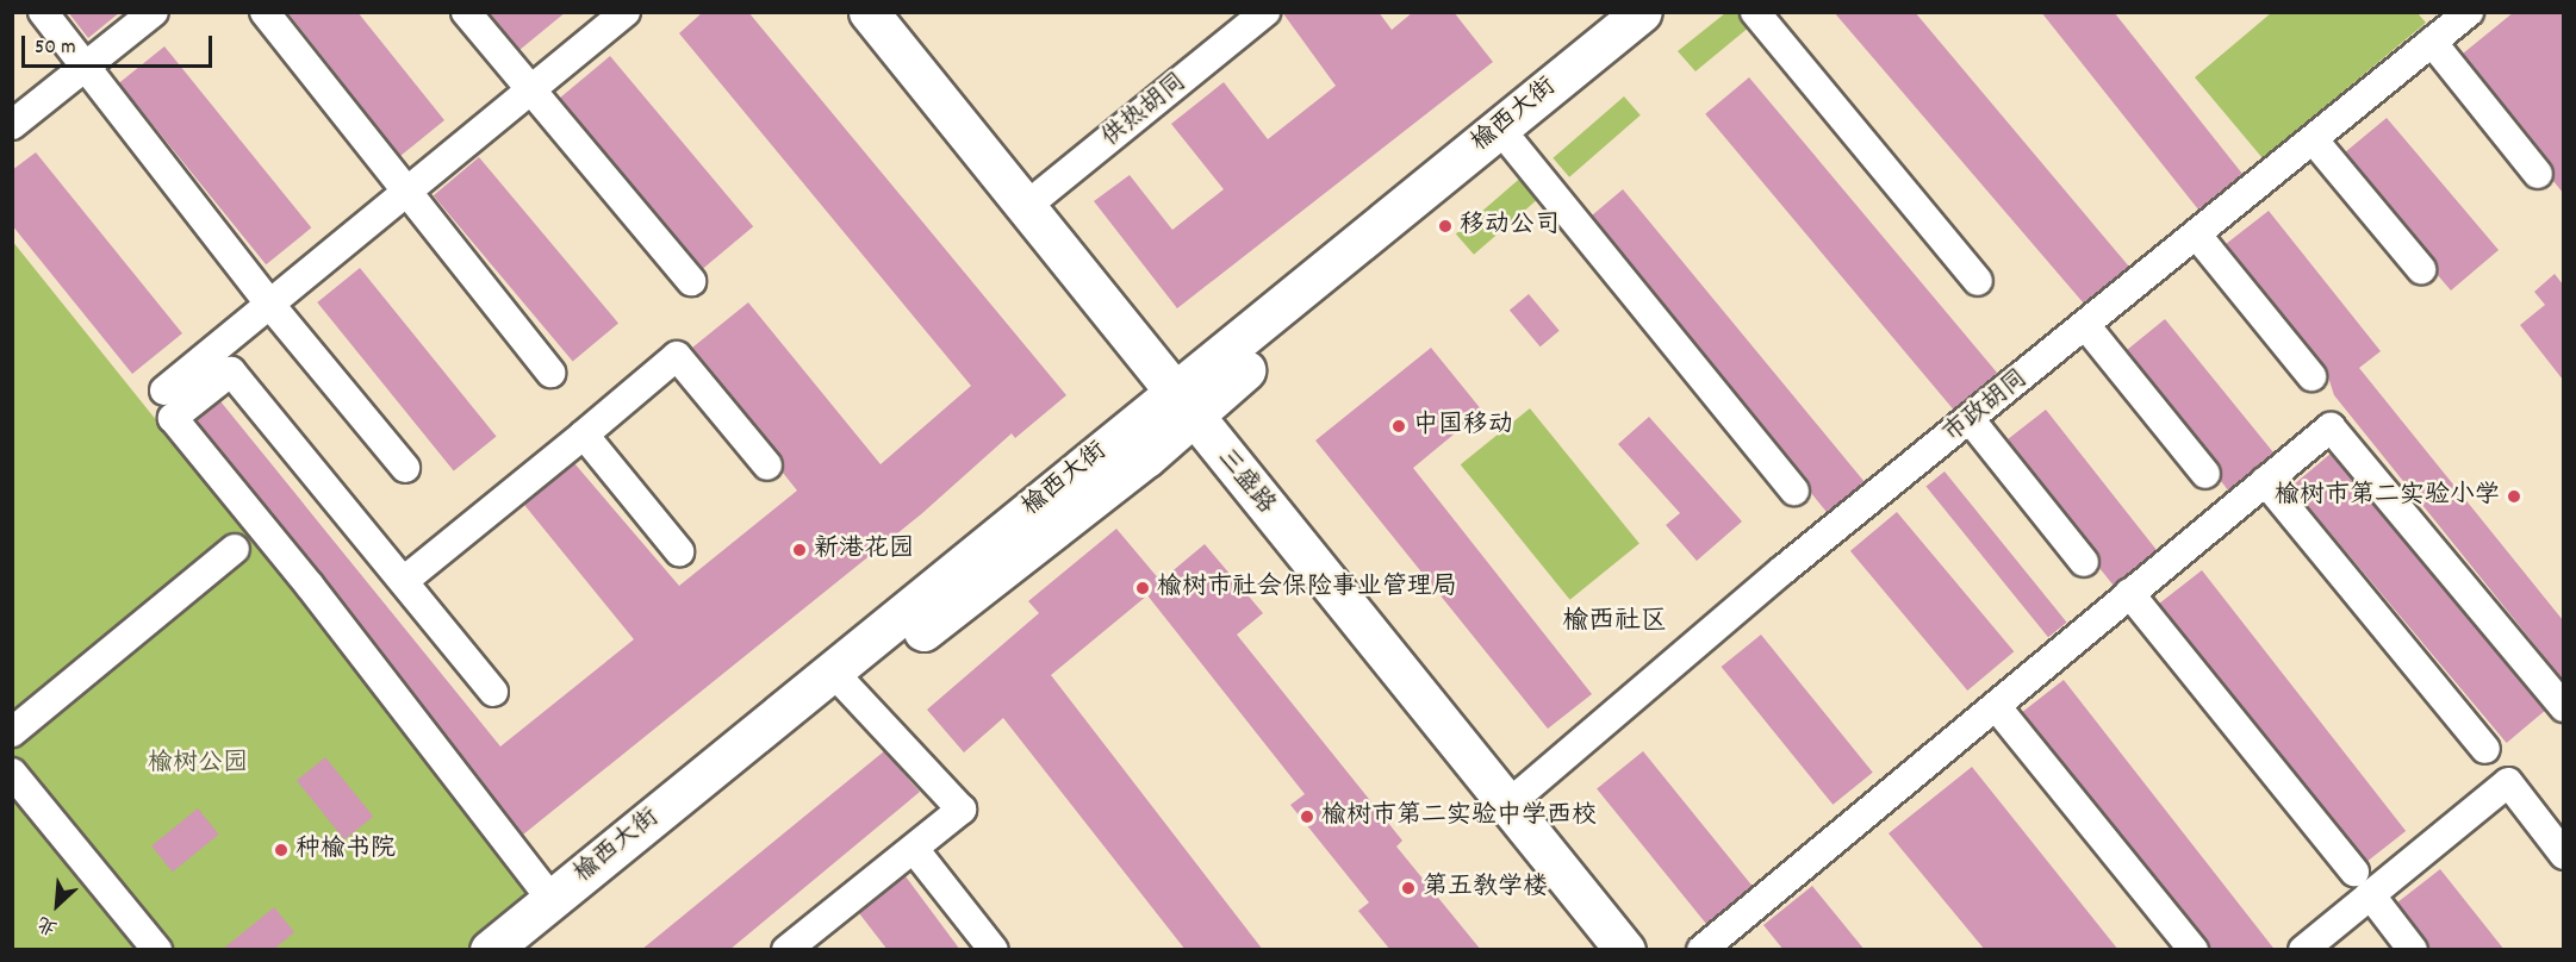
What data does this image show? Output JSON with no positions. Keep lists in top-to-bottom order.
{
  "streets": {
    "main road": ["榆西大街", "三盛路"],
    "street": ["供热胡同", "市政胡同"]
  },
  "crossings": [
    ["供热胡同", "三盛路"],
    ["榆西大街", "三盛路"],
    ["市政胡同", "三盛路"]
  ],
  "districts": ["榆西社区"],
  "parks": ["榆树公园"],
  "places": [
    "移动公司",
    "中国移动",
    "榆树市第二实验小学",
    "新港花园",
    "榆树市社会保险事业管理局",
    "榆树市第二实验中学西校",
    "种榆书院",
    "第五教学楼"
  ],
  "scale_bar": "50 m",
  "north": "bottom left"
}
